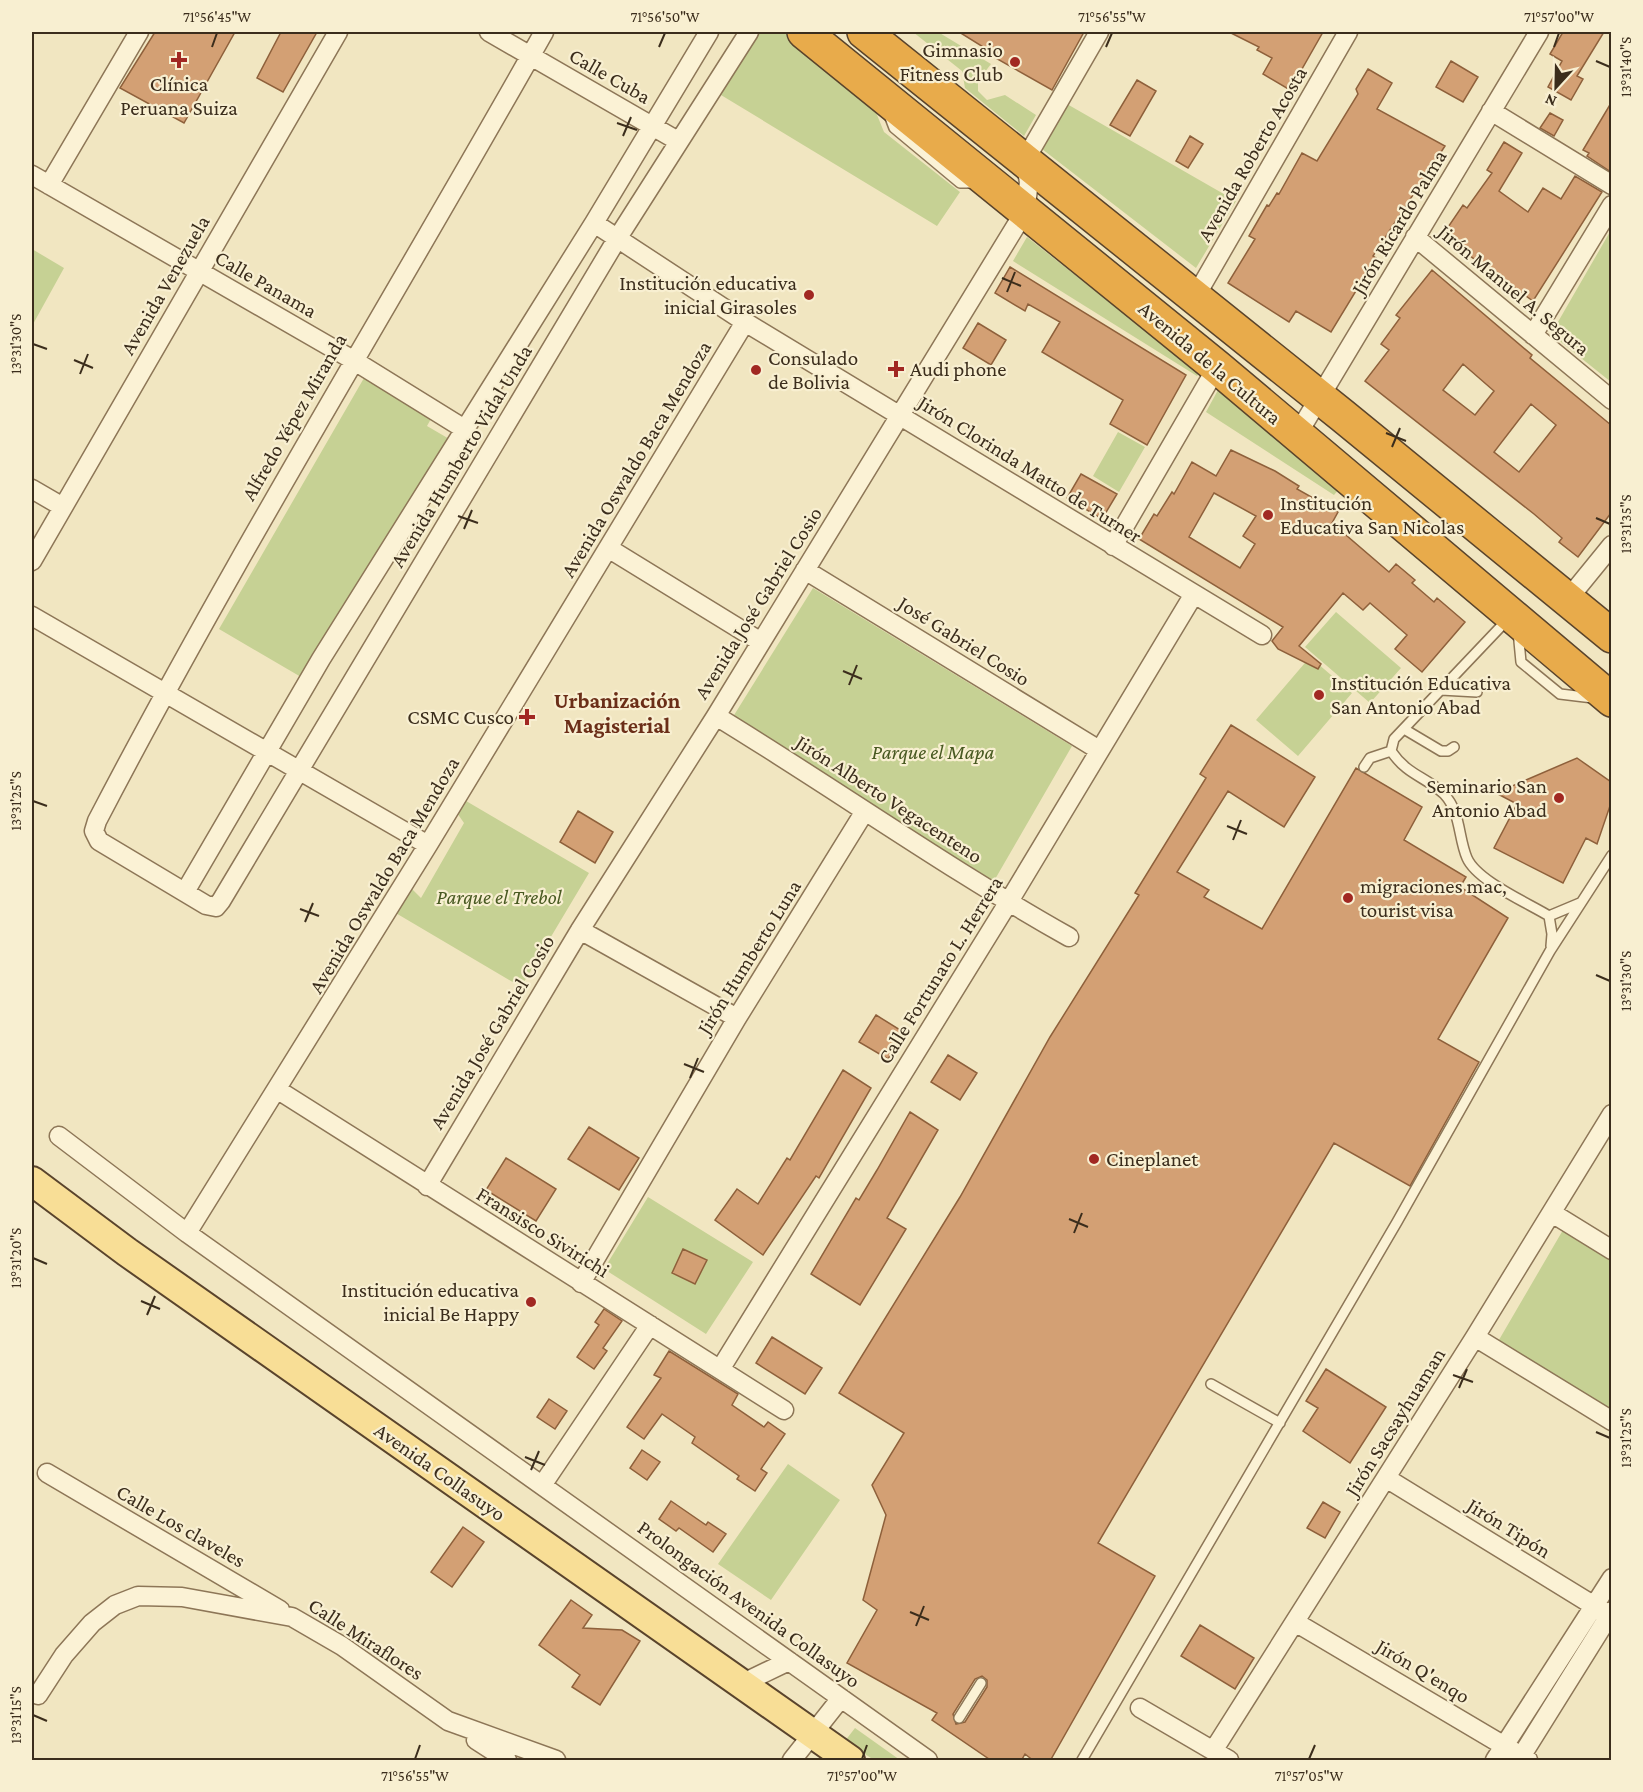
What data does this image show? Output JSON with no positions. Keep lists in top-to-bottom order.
{
  "streets": {
    "highway": ["Avenida de la Cultura"],
    "main road": ["Avenida Collasuyo"],
    "street": [
      "Calle Cuba",
      "Avenida Roberto Acosta",
      "Jirón Ricardo Palma",
      "Calle Panama",
      "Avenida Venezuela",
      "Jirón Manuel A. Segura",
      "Alfredo Yépez Miranda",
      "Avenida Humberto Vidal Unda",
      "Avenida Oswaldo Baca Mendoza",
      "Jirón Clorinda Matto de Turner",
      "Avenida José Gabriel Cosio",
      "José Gabriel Cosio",
      "Jirón Alberto Vegacenteno",
      "Jirón Humberto Luna",
      "Calle Fortunato L. Herrera",
      "Fransisco Sivirichi",
      "Jirón Sacsayhuaman",
      "Calle Los claveles",
      "Jirón Tipón",
      "Prolongación Avenida Collasuyo",
      "Calle Miraflores",
      "Jirón Q'enqo"
    ]
  },
  "crossings": [
    ["Calle Cuba", "Alfredo Yépez Miranda"],
    ["Calle Cuba", "Avenida Humberto Vidal Unda"],
    ["Avenida Roberto Acosta", "Avenida de la Cultura"],
    ["Jirón Ricardo Palma", "Jirón Manuel A. Segura"],
    ["Jirón Ricardo Palma", "Avenida de la Cultura"],
    ["Calle Panama", "Avenida Venezuela"],
    ["Calle Panama", "Alfredo Yépez Miranda"],
    ["Calle Panama", "Avenida Humberto Vidal Unda"],
    ["Avenida de la Cultura", "Avenida José Gabriel Cosio"],
    ["Alfredo Yépez Miranda", "Avenida Humberto Vidal Unda"],
    ["Avenida Humberto Vidal Unda", "Jirón Clorinda Matto de Turner"],
    ["Avenida Oswaldo Baca Mendoza", "Jirón Clorinda Matto de Turner"],
    ["Avenida Oswaldo Baca Mendoza", "Fransisco Sivirichi"],
    ["Avenida Oswaldo Baca Mendoza", "Prolongación Avenida Collasuyo"],
    ["Jirón Clorinda Matto de Turner", "Avenida José Gabriel Cosio"],
    ["Jirón Clorinda Matto de Turner", "Calle Fortunato L. Herrera"],
    ["Avenida José Gabriel Cosio", "José Gabriel Cosio"],
    ["Avenida José Gabriel Cosio", "Jirón Alberto Vegacenteno"],
    ["Avenida José Gabriel Cosio", "Fransisco Sivirichi"],
    ["José Gabriel Cosio", "Calle Fortunato L. Herrera"],
    ["Jirón Alberto Vegacenteno", "Jirón Humberto Luna"],
    ["Jirón Alberto Vegacenteno", "Calle Fortunato L. Herrera"],
    ["Jirón Humberto Luna", "Fransisco Sivirichi"],
    ["Calle Fortunato L. Herrera", "Fransisco Sivirichi"],
    ["Jirón Sacsayhuaman", "Jirón Tipón"],
    ["Jirón Sacsayhuaman", "Jirón Q'enqo"],
    ["Calle Los claveles", "Calle Miraflores"]
  ],
  "districts": ["Urbanización Magisterial"],
  "parks": ["Parque el Mapa", "Parque el Trebol"],
  "places": {
    "health": ["Clínica Peruana Suiza", "Audi phone", "CSMC Cusco"],
    "other": [
      "Gimnasio Fitness Club",
      "Institución educativa inicial Girasoles",
      "Consulado de Bolivia",
      "Institución Educativa San Nicolas",
      "Institución Educativa San Antonio Abad",
      "Seminario San Antonio Abad",
      "migraciones mac, tourist visa",
      "Cineplanet",
      "Institución educativa inicial Be Happy"
    ]
  },
  "north": "bottom",
  "coordinates": [
    "71°56'45\"W",
    "71°56'50\"W",
    "71°56'55\"W",
    "71°57'00\"W",
    "13°31'40\"S",
    "13°31'30\"S",
    "13°31'35\"S",
    "13°31'25\"S",
    "13°31'20\"S",
    "13°31'15\"S",
    "71°57'05\"W"
  ]
}
